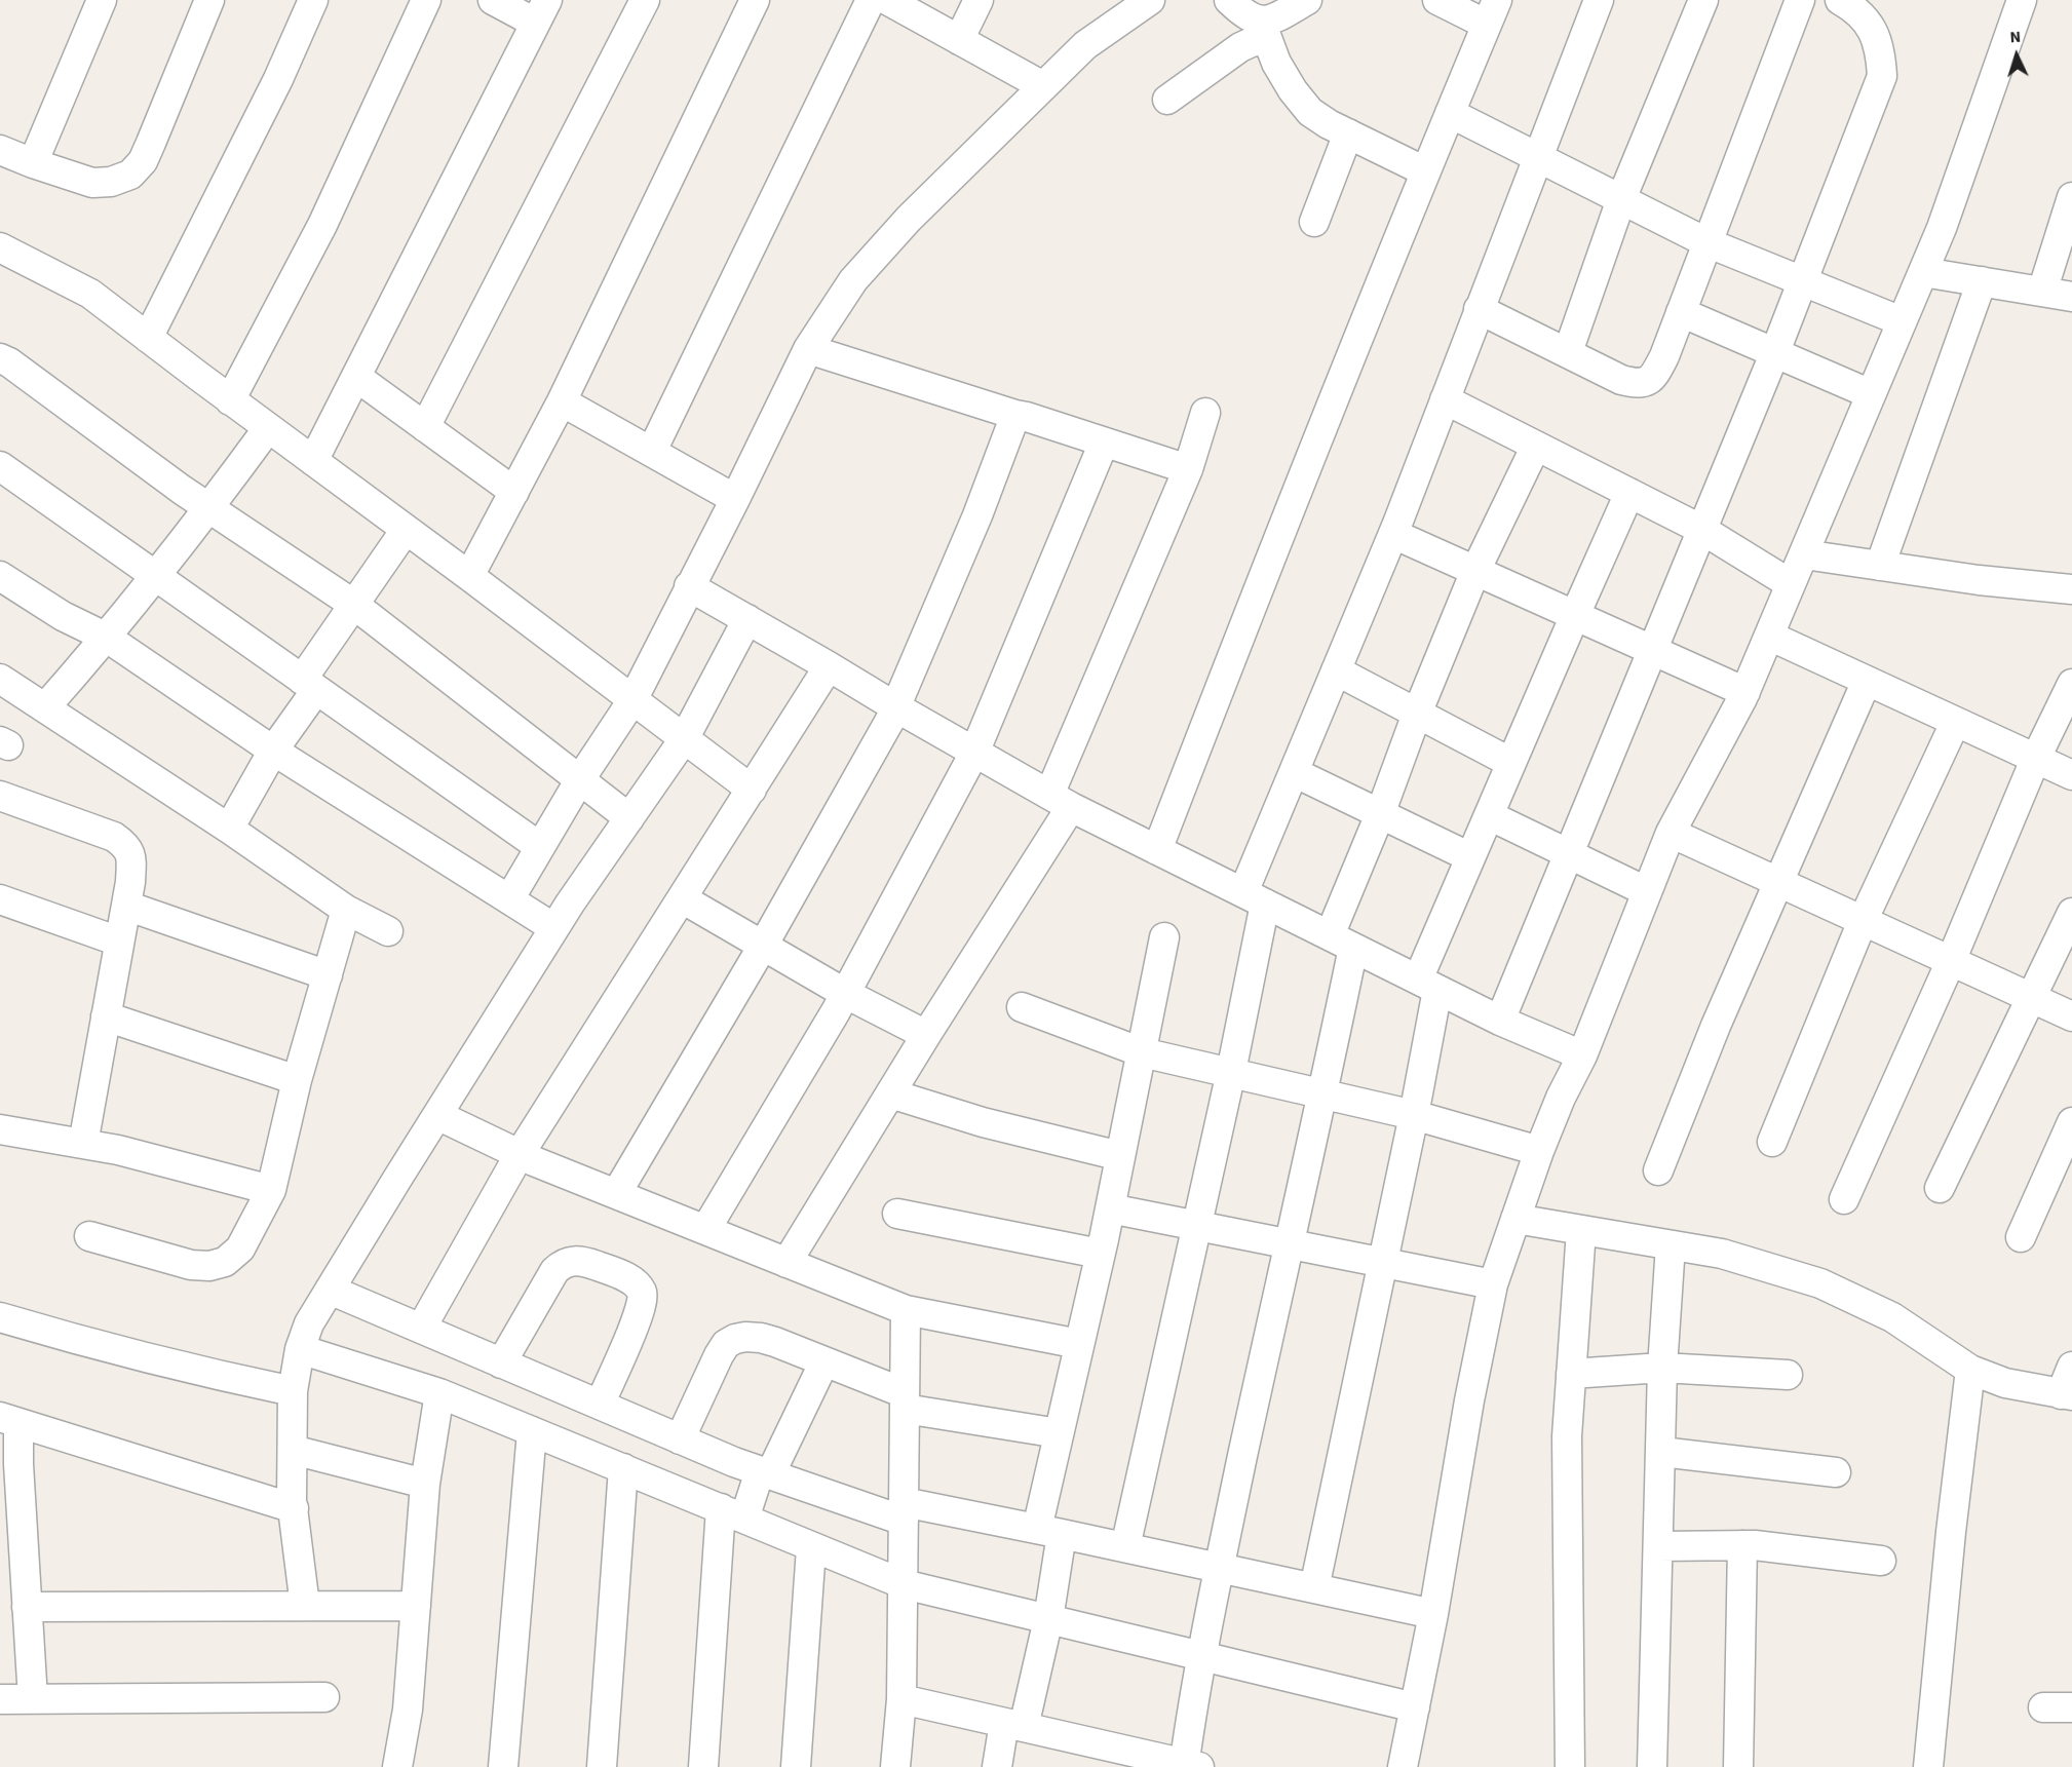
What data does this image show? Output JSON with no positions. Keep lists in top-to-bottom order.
{
  "north": "top"
}
